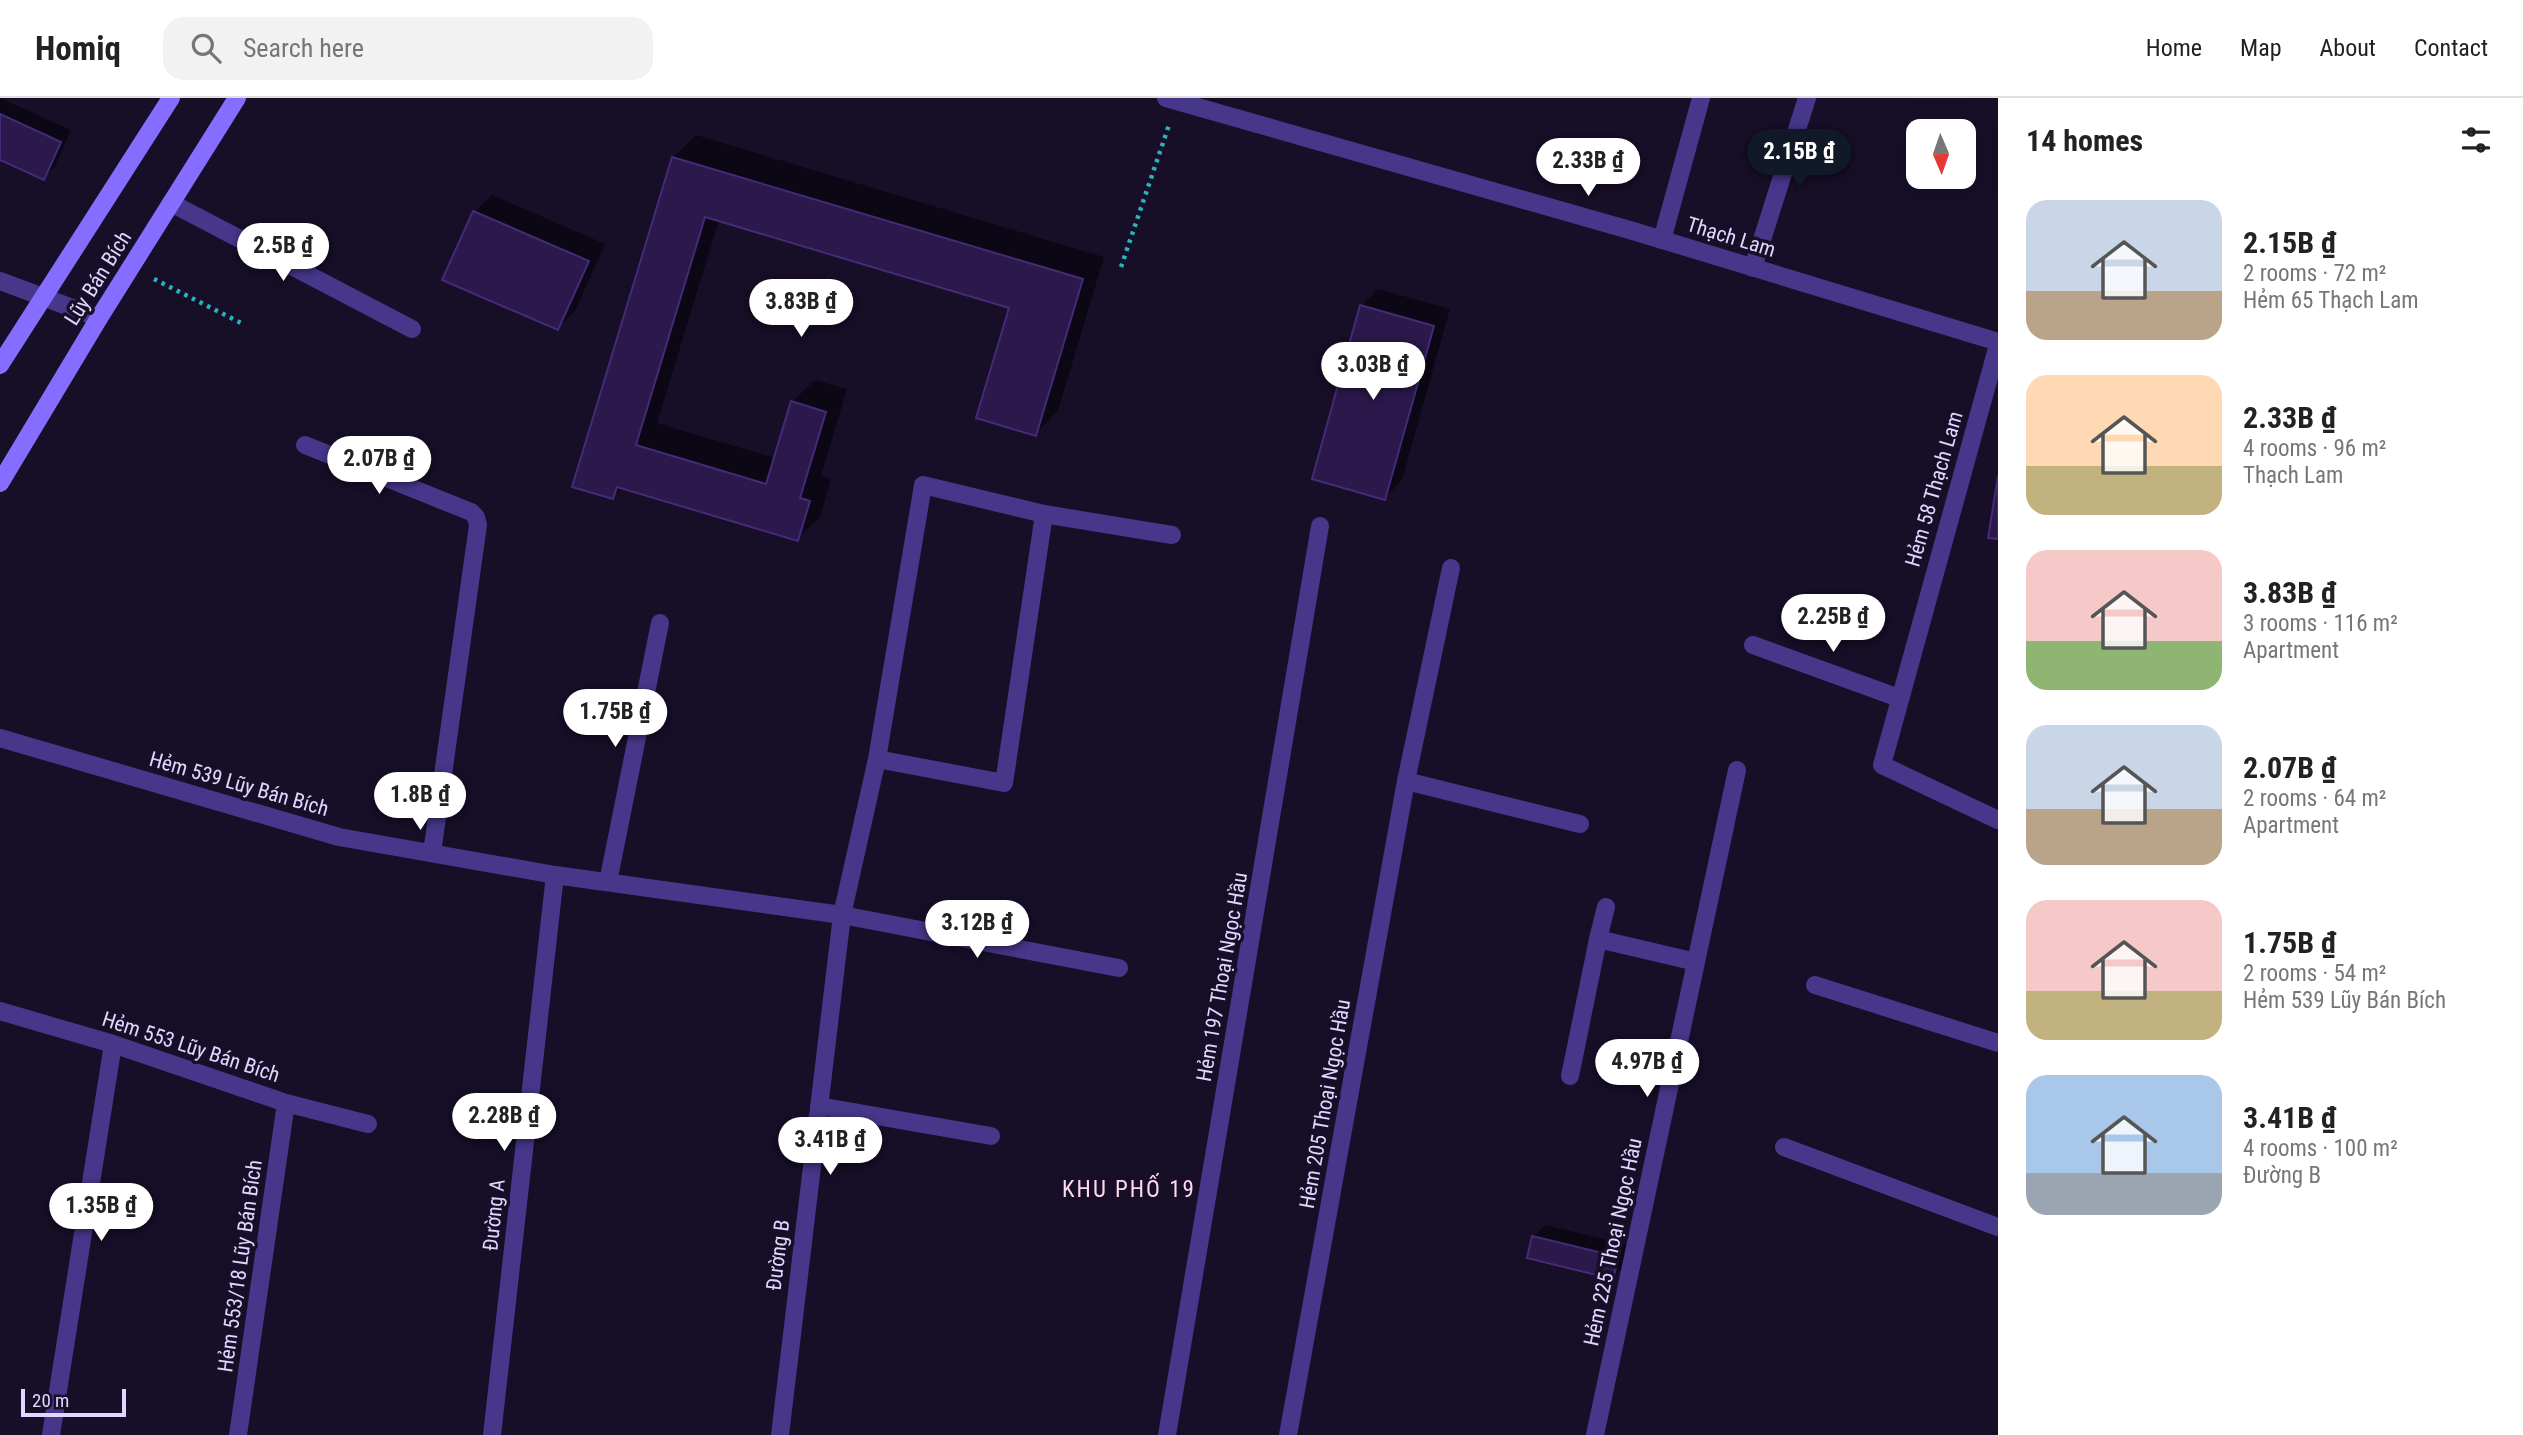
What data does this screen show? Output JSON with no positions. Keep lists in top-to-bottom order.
{
  "streets": {
    "main road": ["Lũy Bán Bích"],
    "street": [
      "Thạch Lam",
      "Hẻm 58 Thạch Lam",
      "Hẻm 539 Lũy Bán Bích",
      "Hẻm 197 Thoại Ngọc Hầu",
      "Hẻm 553 Lũy Bán Bích",
      "Hẻm 205 Thoại Ngọc Hầu",
      "Đường A",
      "Hẻm 225 Thoại Ngọc Hầu",
      "Đường B",
      "Hẻm 553/18 Lũy Bán Bích"
    ]
  },
  "crossings": [
    ["Thạch Lam", "Hẻm 58 Thạch Lam"],
    ["Hẻm 539 Lũy Bán Bích", "Đường A"],
    ["Hẻm 539 Lũy Bán Bích", "Đường B"],
    ["Hẻm 553 Lũy Bán Bích", "Hẻm 553/18 Lũy Bán Bích"]
  ],
  "districts": ["KHU PHỐ 19"],
  "scale_bar": "20 m",
  "north": "bottom",
  "page": {
    "header": "Homiq",
    "search": "Search here",
    "nav": [
      "Home",
      "Map",
      "About",
      "Contact"
    ],
    "heading": "14 homes",
    "price": [
      "2.15B ₫",
      "2.33B ₫",
      "2.5B ₫",
      "3.83B ₫",
      "3.03B ₫",
      "2.07B ₫",
      "2.25B ₫",
      "1.75B ₫",
      "1.8B ₫",
      "3.12B ₫",
      "4.97B ₫",
      "2.28B ₫",
      "3.41B ₫",
      "1.35B ₫"
    ],
    "list": [
      {
        "name": "2.15B ₫",
        "note": "2 rooms · 72 m² · Hẻm 65 Thạch Lam"
      },
      {
        "name": "2.33B ₫",
        "note": "4 rooms · 96 m² · Thạch Lam"
      },
      {
        "name": "3.83B ₫",
        "note": "3 rooms · 116 m² · Apartment"
      },
      {
        "name": "2.07B ₫",
        "note": "2 rooms · 64 m² · Apartment"
      },
      {
        "name": "1.75B ₫",
        "note": "2 rooms · 54 m² · Hẻm 539 Lũy Bán Bích"
      },
      {
        "name": "3.41B ₫",
        "note": "4 rooms · 100 m² · Đường B"
      }
    ],
    "scale": "20 m"
  }
}
